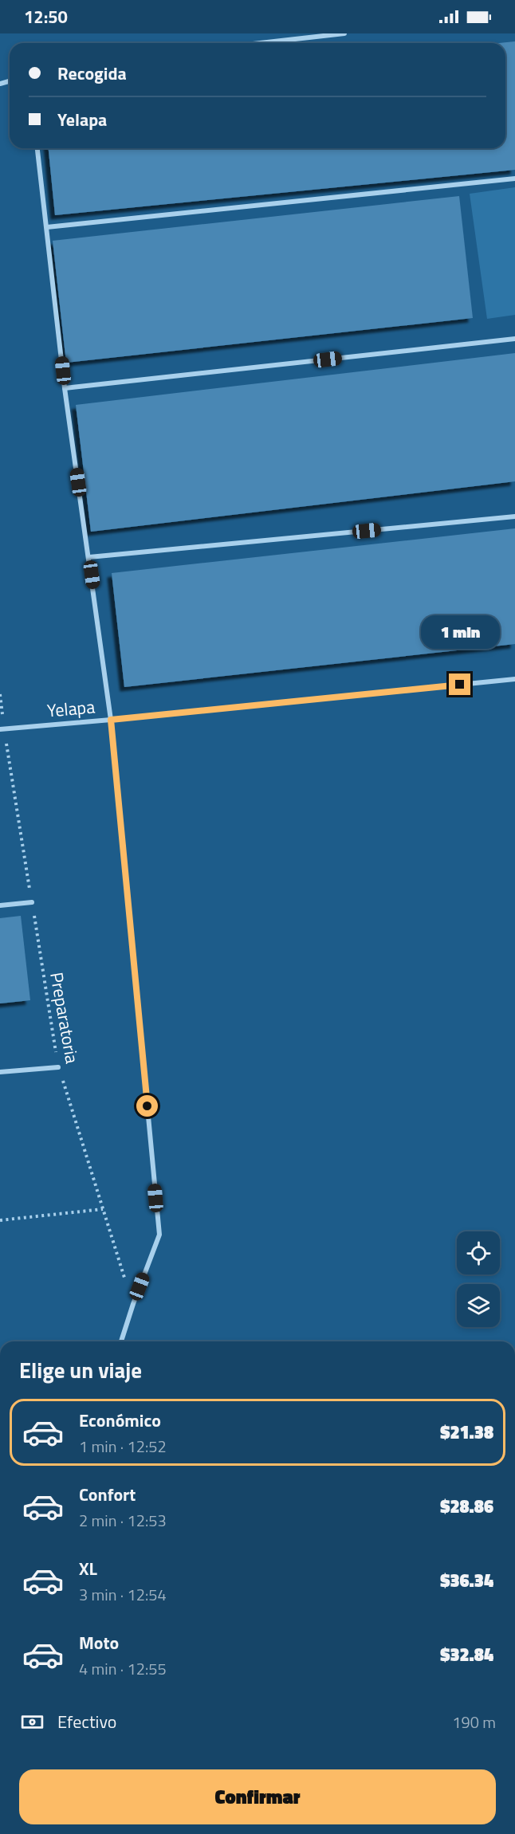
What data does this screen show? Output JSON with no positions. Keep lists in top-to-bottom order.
{
  "streets": {
    "street": ["Yelapa"],
    "path": ["Preparatoria"]
  },
  "crossings": [
    ["Yelapa", "Preparatoria"]
  ],
  "page": {
    "status": "12:50",
    "banner": ["Recogida", "Yelapa"],
    "bubble": "1 min",
    "heading": "Elige un viaje",
    "list": [
      {
        "name": "Económico",
        "note": "1 min · 12:52",
        "value": "$21.38"
      },
      {
        "name": "Confort",
        "note": "2 min · 12:53",
        "value": "$28.86"
      },
      {
        "name": "XL",
        "note": "3 min · 12:54",
        "value": "$36.34"
      },
      {
        "name": "Moto",
        "note": "4 min · 12:55",
        "value": "$32.84"
      }
    ],
    "pay": ["Efectivo", "190 m"],
    "buttons": "Confirmar"
  }
}
